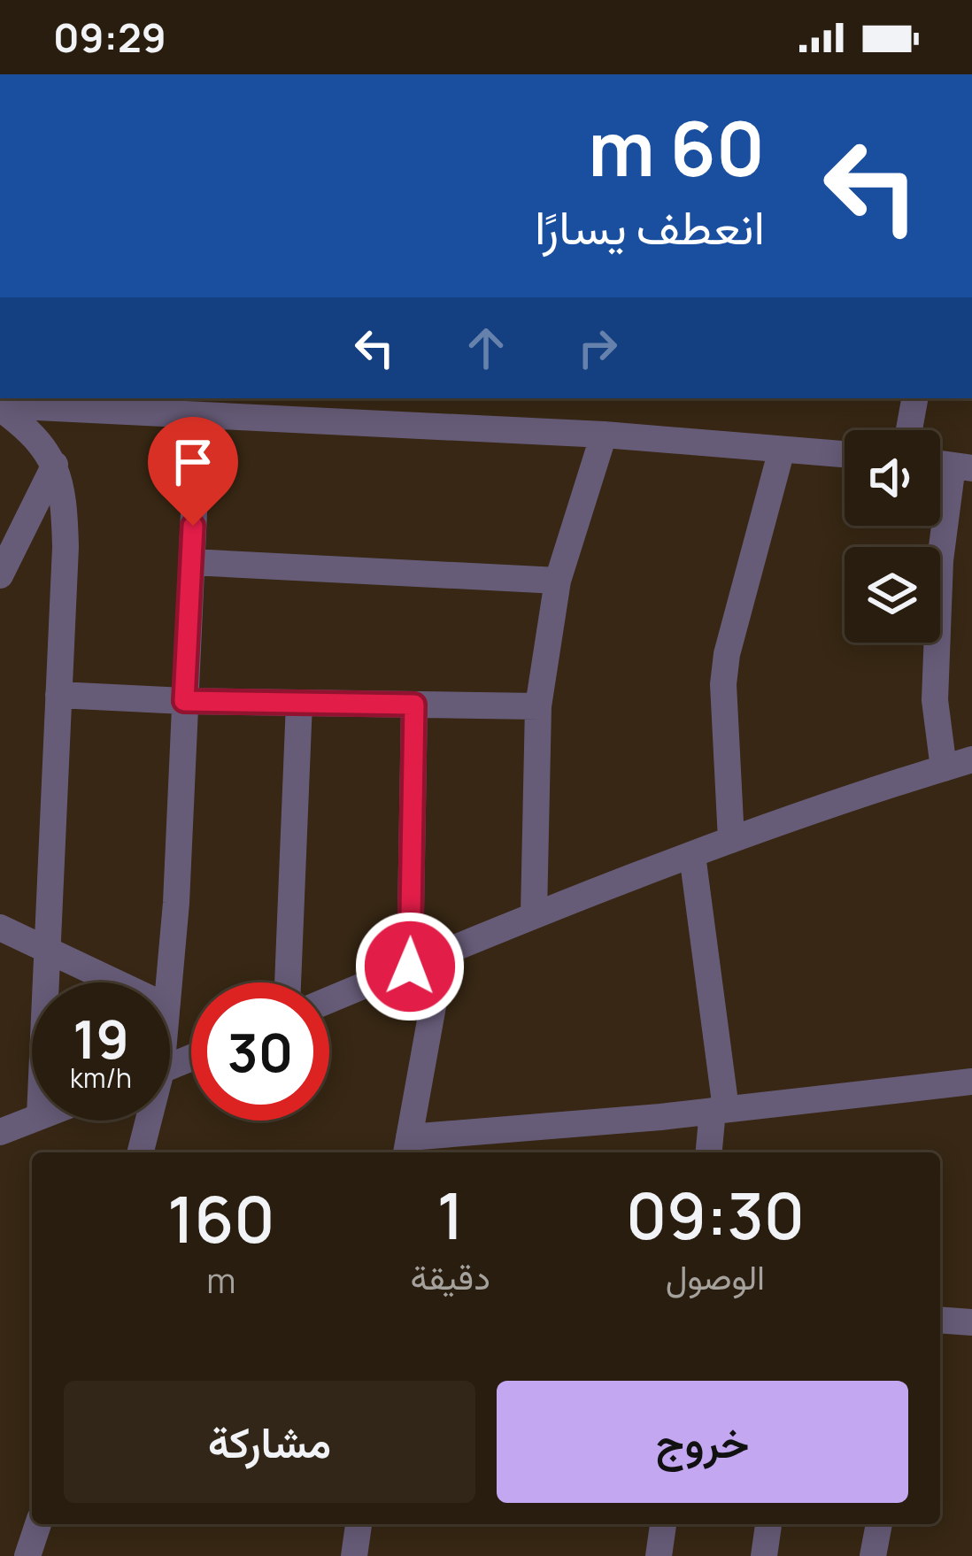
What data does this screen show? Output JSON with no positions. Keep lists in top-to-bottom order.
{
  "page": {
    "status": "09:29",
    "turn": ["60 m", "انعطف يسارًا"],
    "speed": "19 km/h",
    "limit": "30",
    "eta": [
      "09:30",
      "الوصول",
      "1",
      "دقيقة",
      "160",
      "m"
    ],
    "buttons": ["خروج", "مشاركة"]
  }
}
